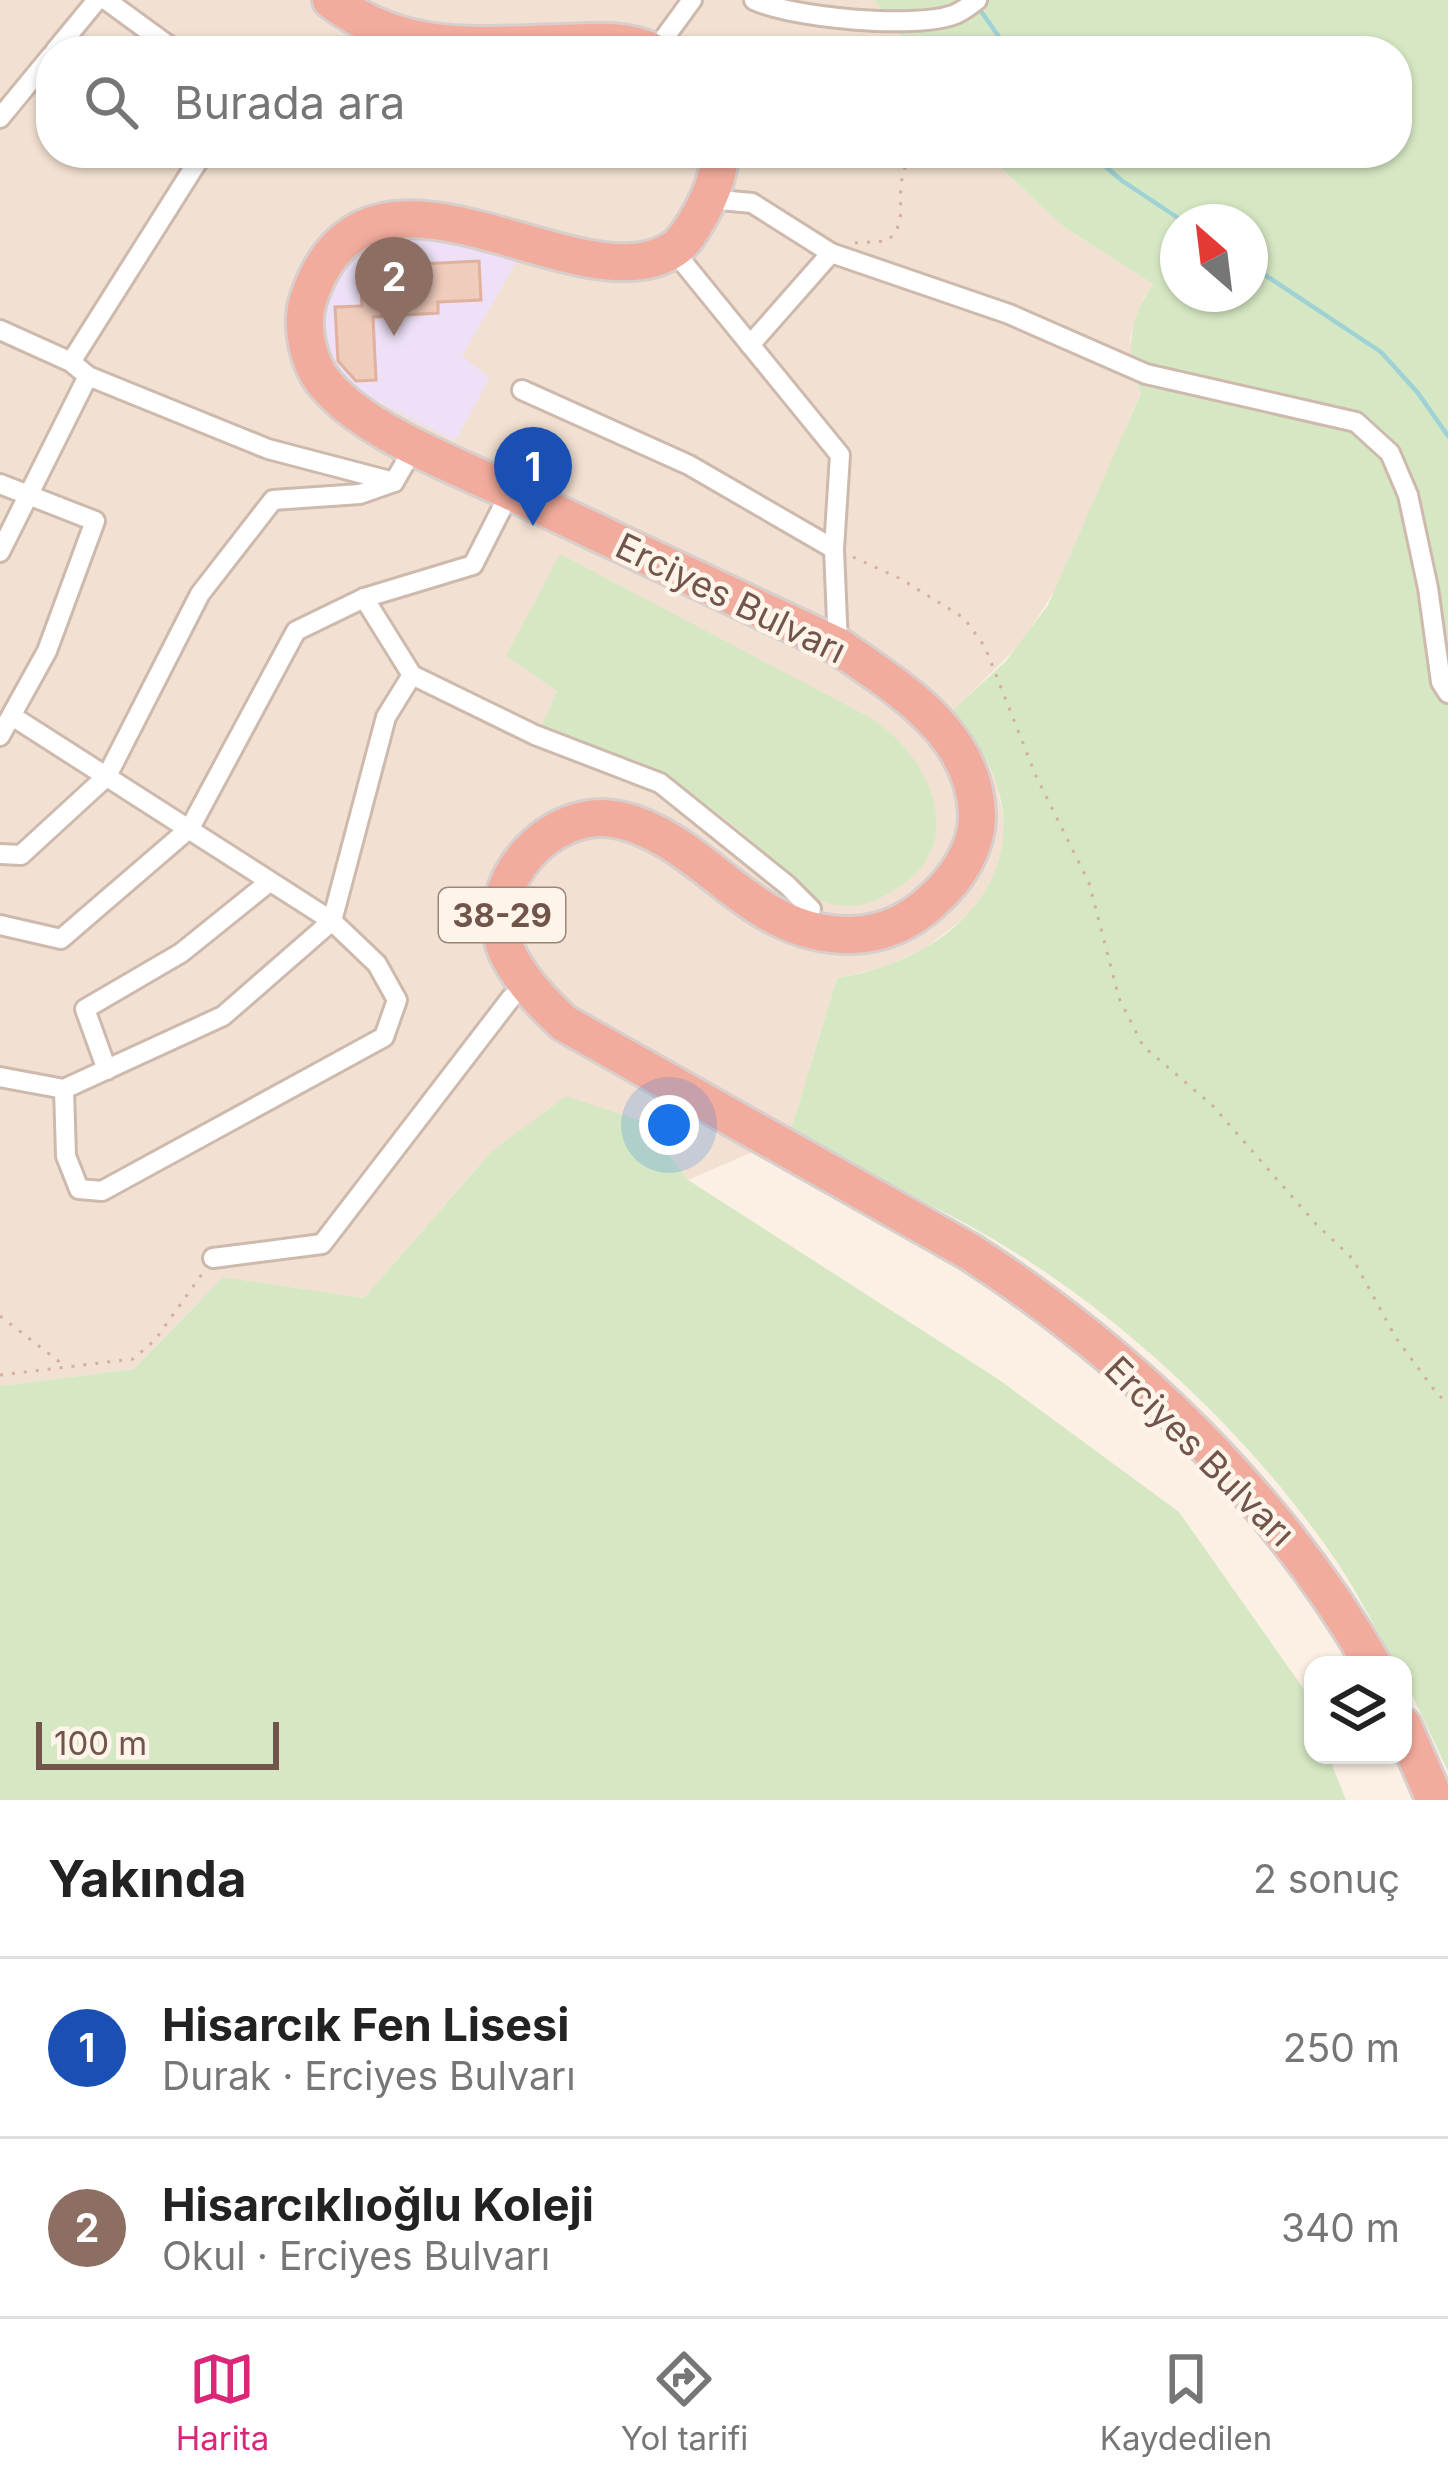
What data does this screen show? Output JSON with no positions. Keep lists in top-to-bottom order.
{
  "streets": {
    "highway": ["Erciyes Bulvarı", "38-29"]
  },
  "scale_bar": "100 m",
  "north": "top left",
  "page": {
    "search": "Burada ara",
    "pins": ["2", "1"],
    "scale": "100 m",
    "heading": ["Yakında", "2 sonuç"],
    "list": [
      {
        "mark": "1",
        "name": "Hisarcık Fen Lisesi",
        "note": "Durak · Erciyes Bulvarı",
        "value": "250 m"
      },
      {
        "mark": "2",
        "name": "Hisarcıklıoğlu Koleji",
        "note": "Okul · Erciyes Bulvarı",
        "value": "340 m"
      }
    ],
    "nav": ["Harita", "Yol tarifi", "Kaydedilen"]
  }
}
